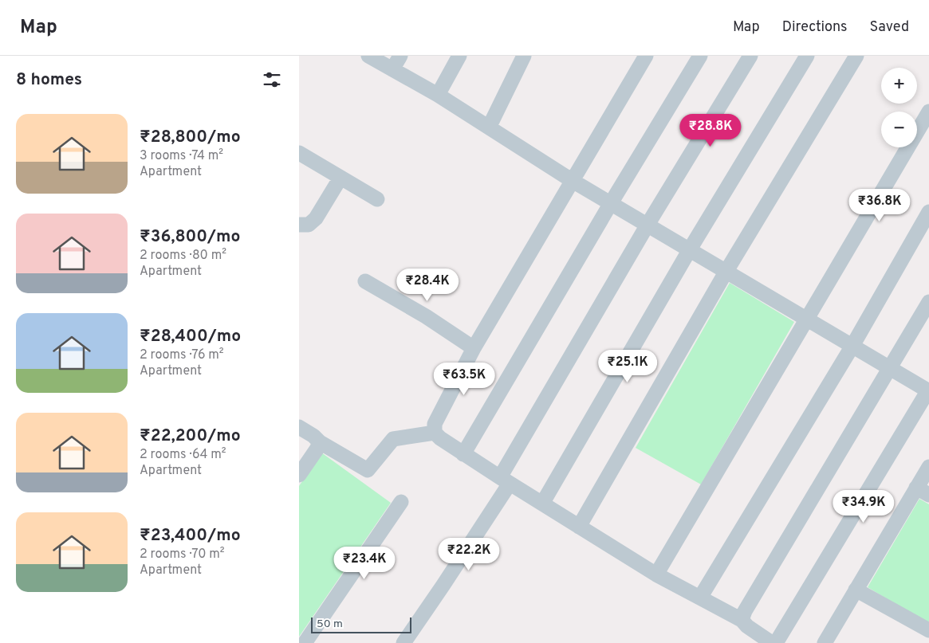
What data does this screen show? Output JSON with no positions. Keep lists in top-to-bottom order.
{
  "scale_bar": "50 m",
  "page": {
    "header": "Map",
    "nav": ["Map", "Directions", "Saved"],
    "heading": "8 homes",
    "map_buttons": ["+", "−"],
    "list": [
      {
        "name": "₹28,800/mo",
        "note": "3 rooms · 74 m² · Apartment"
      },
      {
        "name": "₹36,800/mo",
        "note": "2 rooms · 80 m² · Apartment"
      },
      {
        "name": "₹28,400/mo",
        "note": "2 rooms · 76 m² · Apartment"
      },
      {
        "name": "₹22,200/mo",
        "note": "2 rooms · 64 m² · Apartment"
      },
      {
        "name": "₹23,400/mo",
        "note": "2 rooms · 70 m² · Apartment"
      }
    ],
    "price": [
      "₹28.8K",
      "₹36.8K",
      "₹28.4K",
      "₹25.1K",
      "₹63.5K",
      "₹34.9K",
      "₹22.2K",
      "₹23.4K"
    ],
    "scale": "50 m"
  }
}
